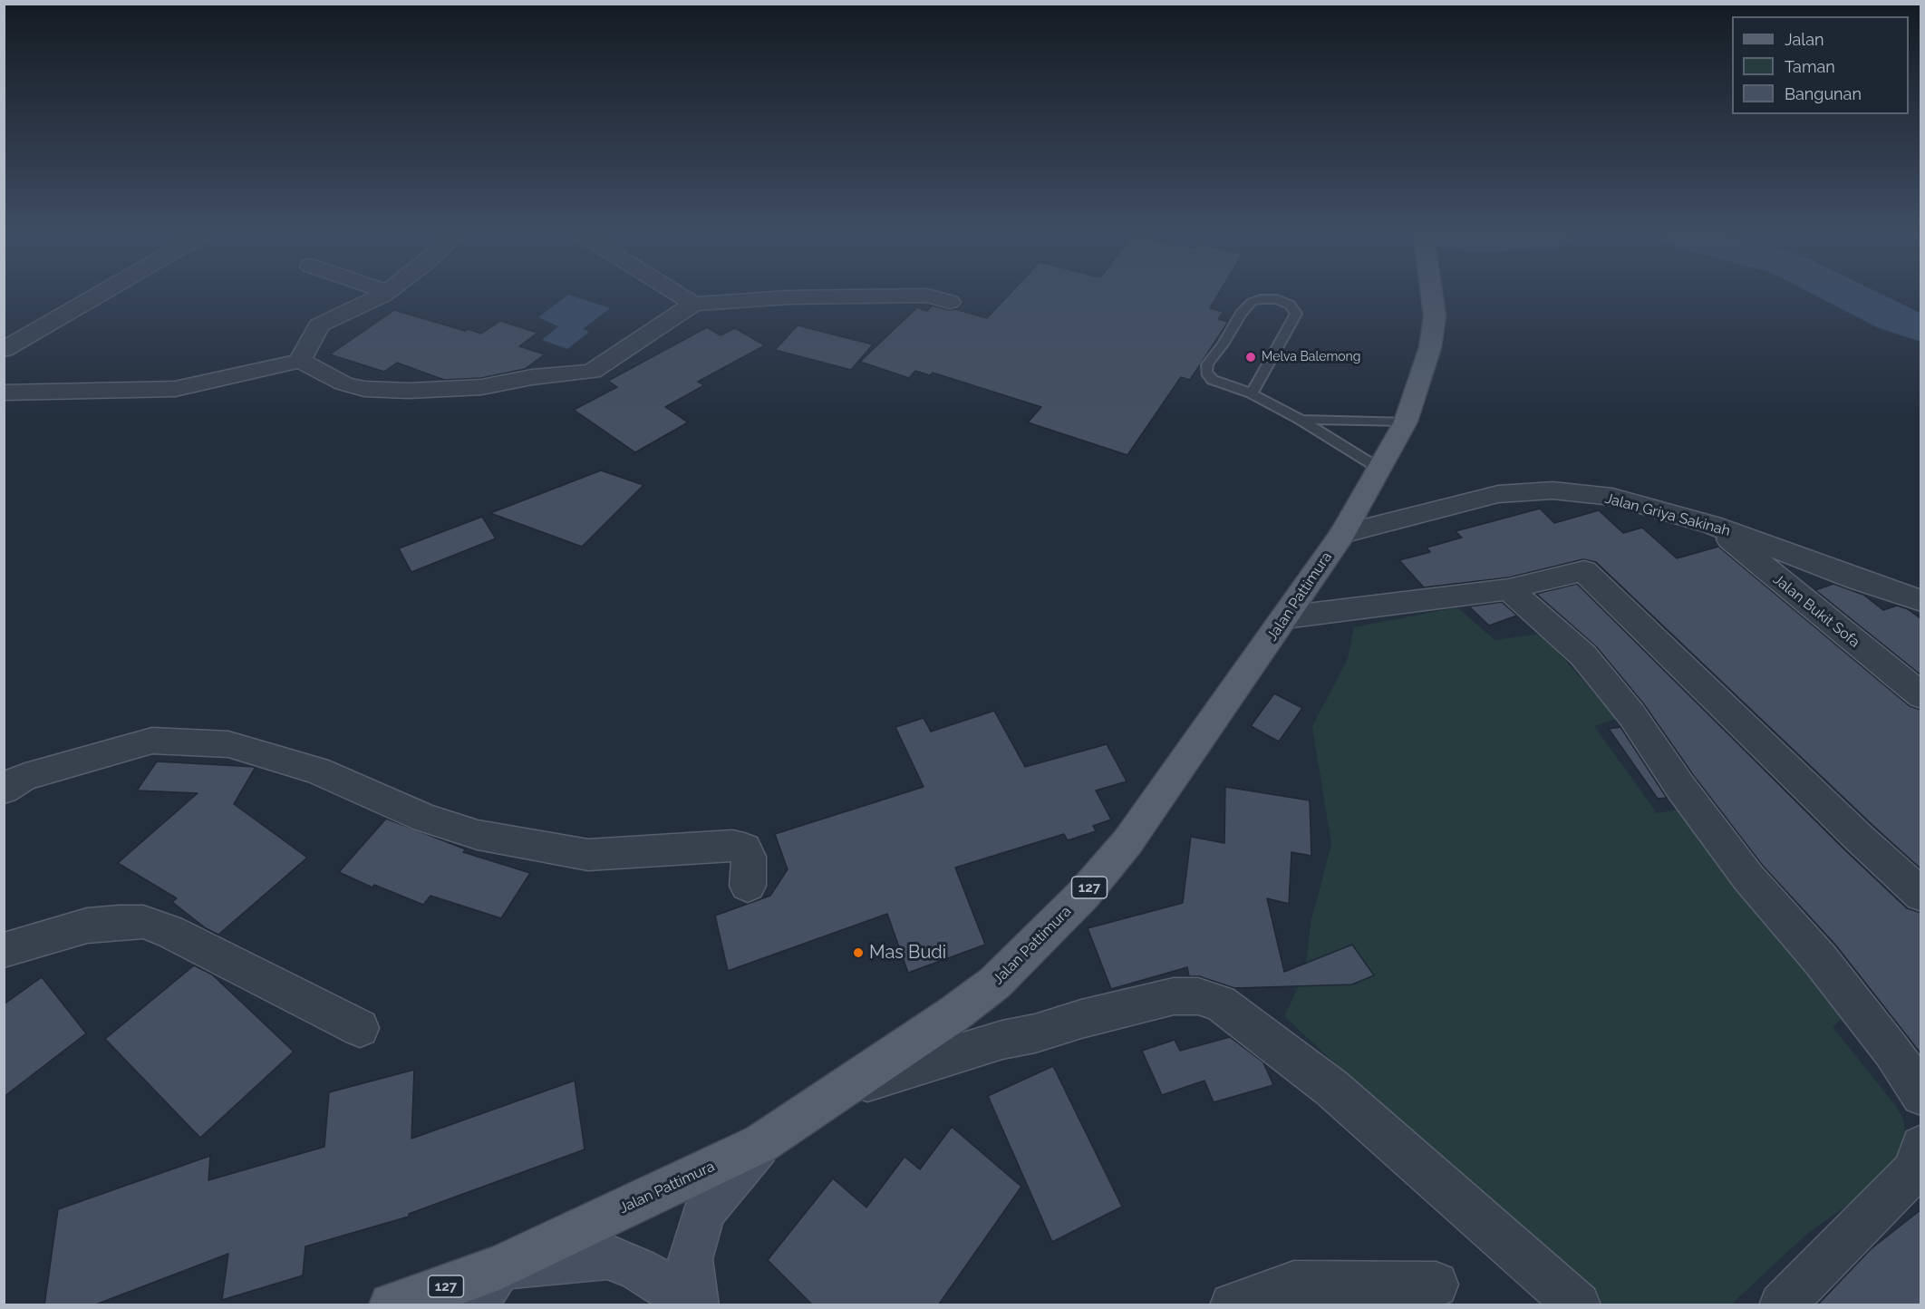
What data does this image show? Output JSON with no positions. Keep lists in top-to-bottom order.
{
  "streets": {
    "main road": ["Jalan Pattimura", "127"],
    "street": ["Jalan Griya Sakinah", "Jalan Bukit Sofa"]
  },
  "crossings": [
    ["Jalan Griya Sakinah", "Jalan Pattimura"],
    ["Jalan Griya Sakinah", "Jalan Bukit Sofa"],
    ["Jalan Pattimura", "127"]
  ],
  "places": ["Melva Balemong", "Mas Budi"],
  "legend": ["Jalan", "Taman", "Bangunan"]
}
